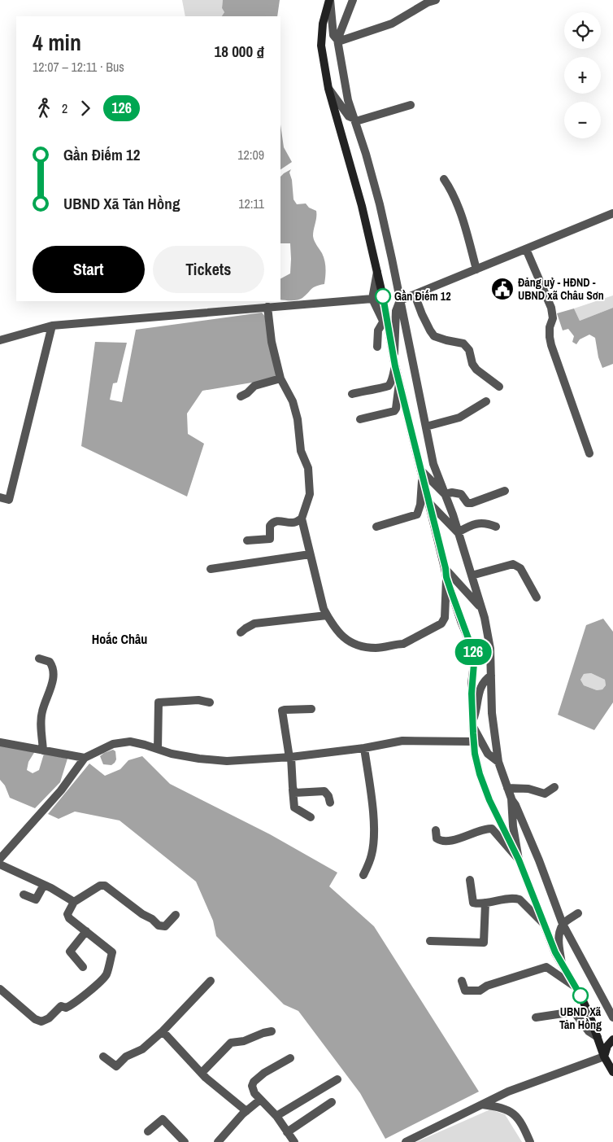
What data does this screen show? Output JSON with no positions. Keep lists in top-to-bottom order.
{
  "districts": ["Hoắc Châu"],
  "places": {
    "public building": ["Đảng uỷ - HĐND - UBND xã Châu Sơn"],
    "other": ["Gần Điếm 12", "UBND Xã Tản Hồng"]
  },
  "lines": ["bus line 126"],
  "page": {
    "on_map": "126",
    "map_buttons": ["+", "−"],
    "heading": ["4 min", "12:07 – 12:11 · Bus", "18 000 ₫"],
    "legs": ["2", "126"],
    "list": [
      {
        "name": "Gần Điếm 12",
        "value": "12:09"
      },
      {
        "name": "UBND Xã Tản Hồng",
        "value": "12:11"
      }
    ],
    "buttons": ["Start", "Tickets"]
  }
}
